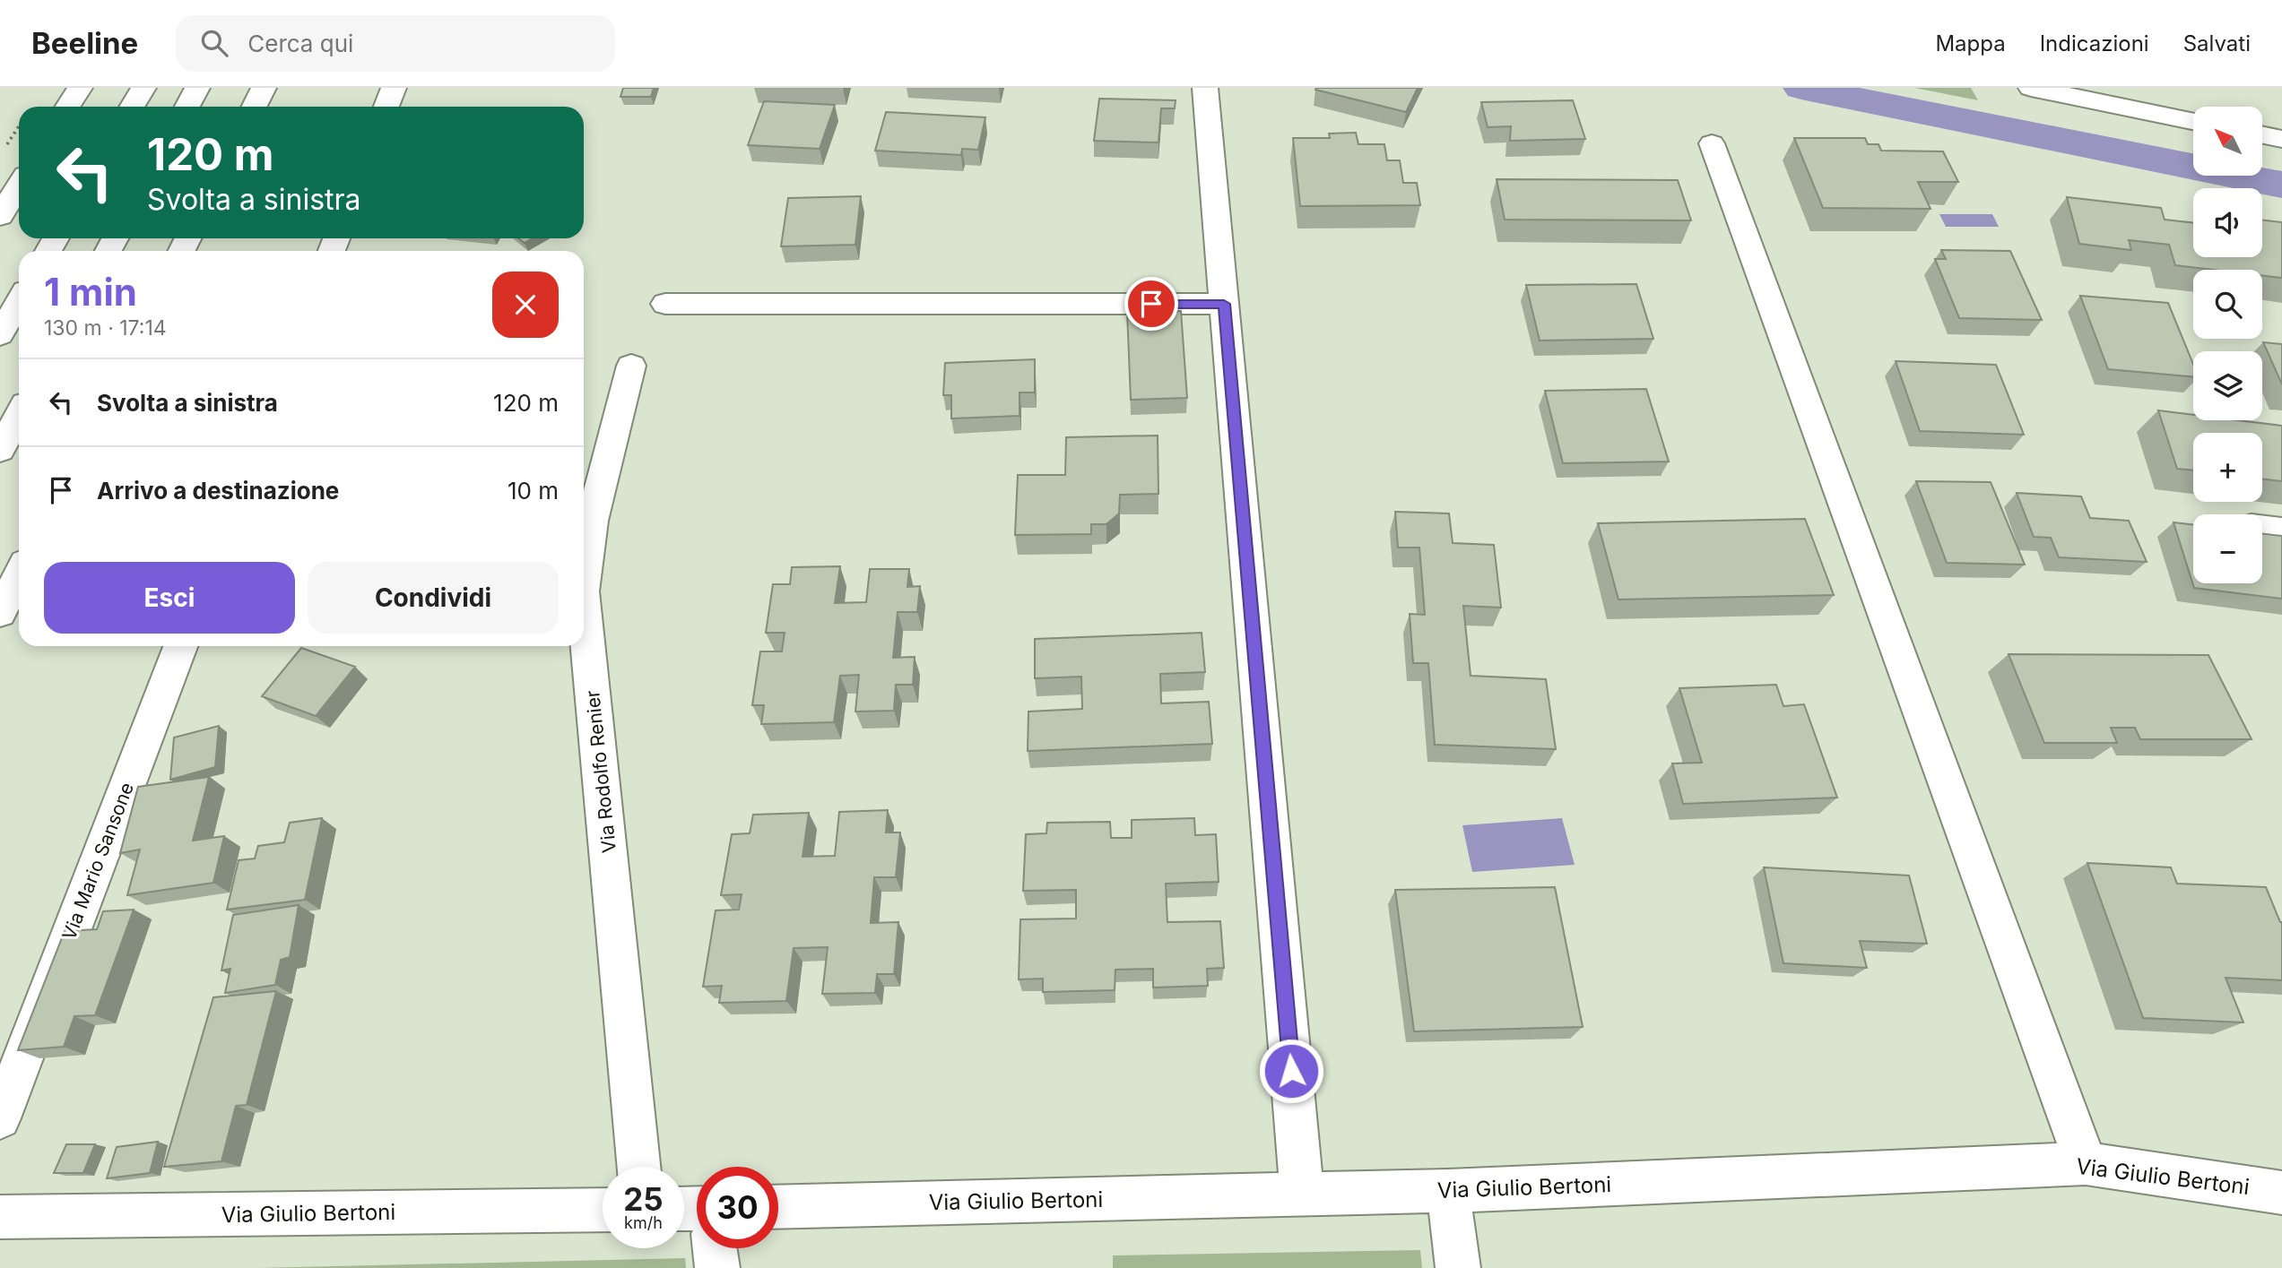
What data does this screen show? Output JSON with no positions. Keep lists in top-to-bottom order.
{
  "streets": {
    "street": ["Via Rodolfo Renier", "Via Mario Sansone", "Via Giulio Bertoni"]
  },
  "north": "top left",
  "page": {
    "header": "Beeline",
    "search": "Cerca qui",
    "nav": ["Mappa", "Indicazioni", "Salvati"],
    "map_buttons": ["+", "−"],
    "turn": ["120 m", "Svolta a sinistra"],
    "heading": ["1 min", "130 m · 17:14"],
    "list": [
      {
        "name": "Svolta a sinistra",
        "value": "120 m"
      },
      {
        "name": "Arrivo a destinazione",
        "value": "10 m"
      }
    ],
    "buttons": ["Esci", "Condividi"],
    "speed": "25 km/h",
    "limit": "30"
  }
}
